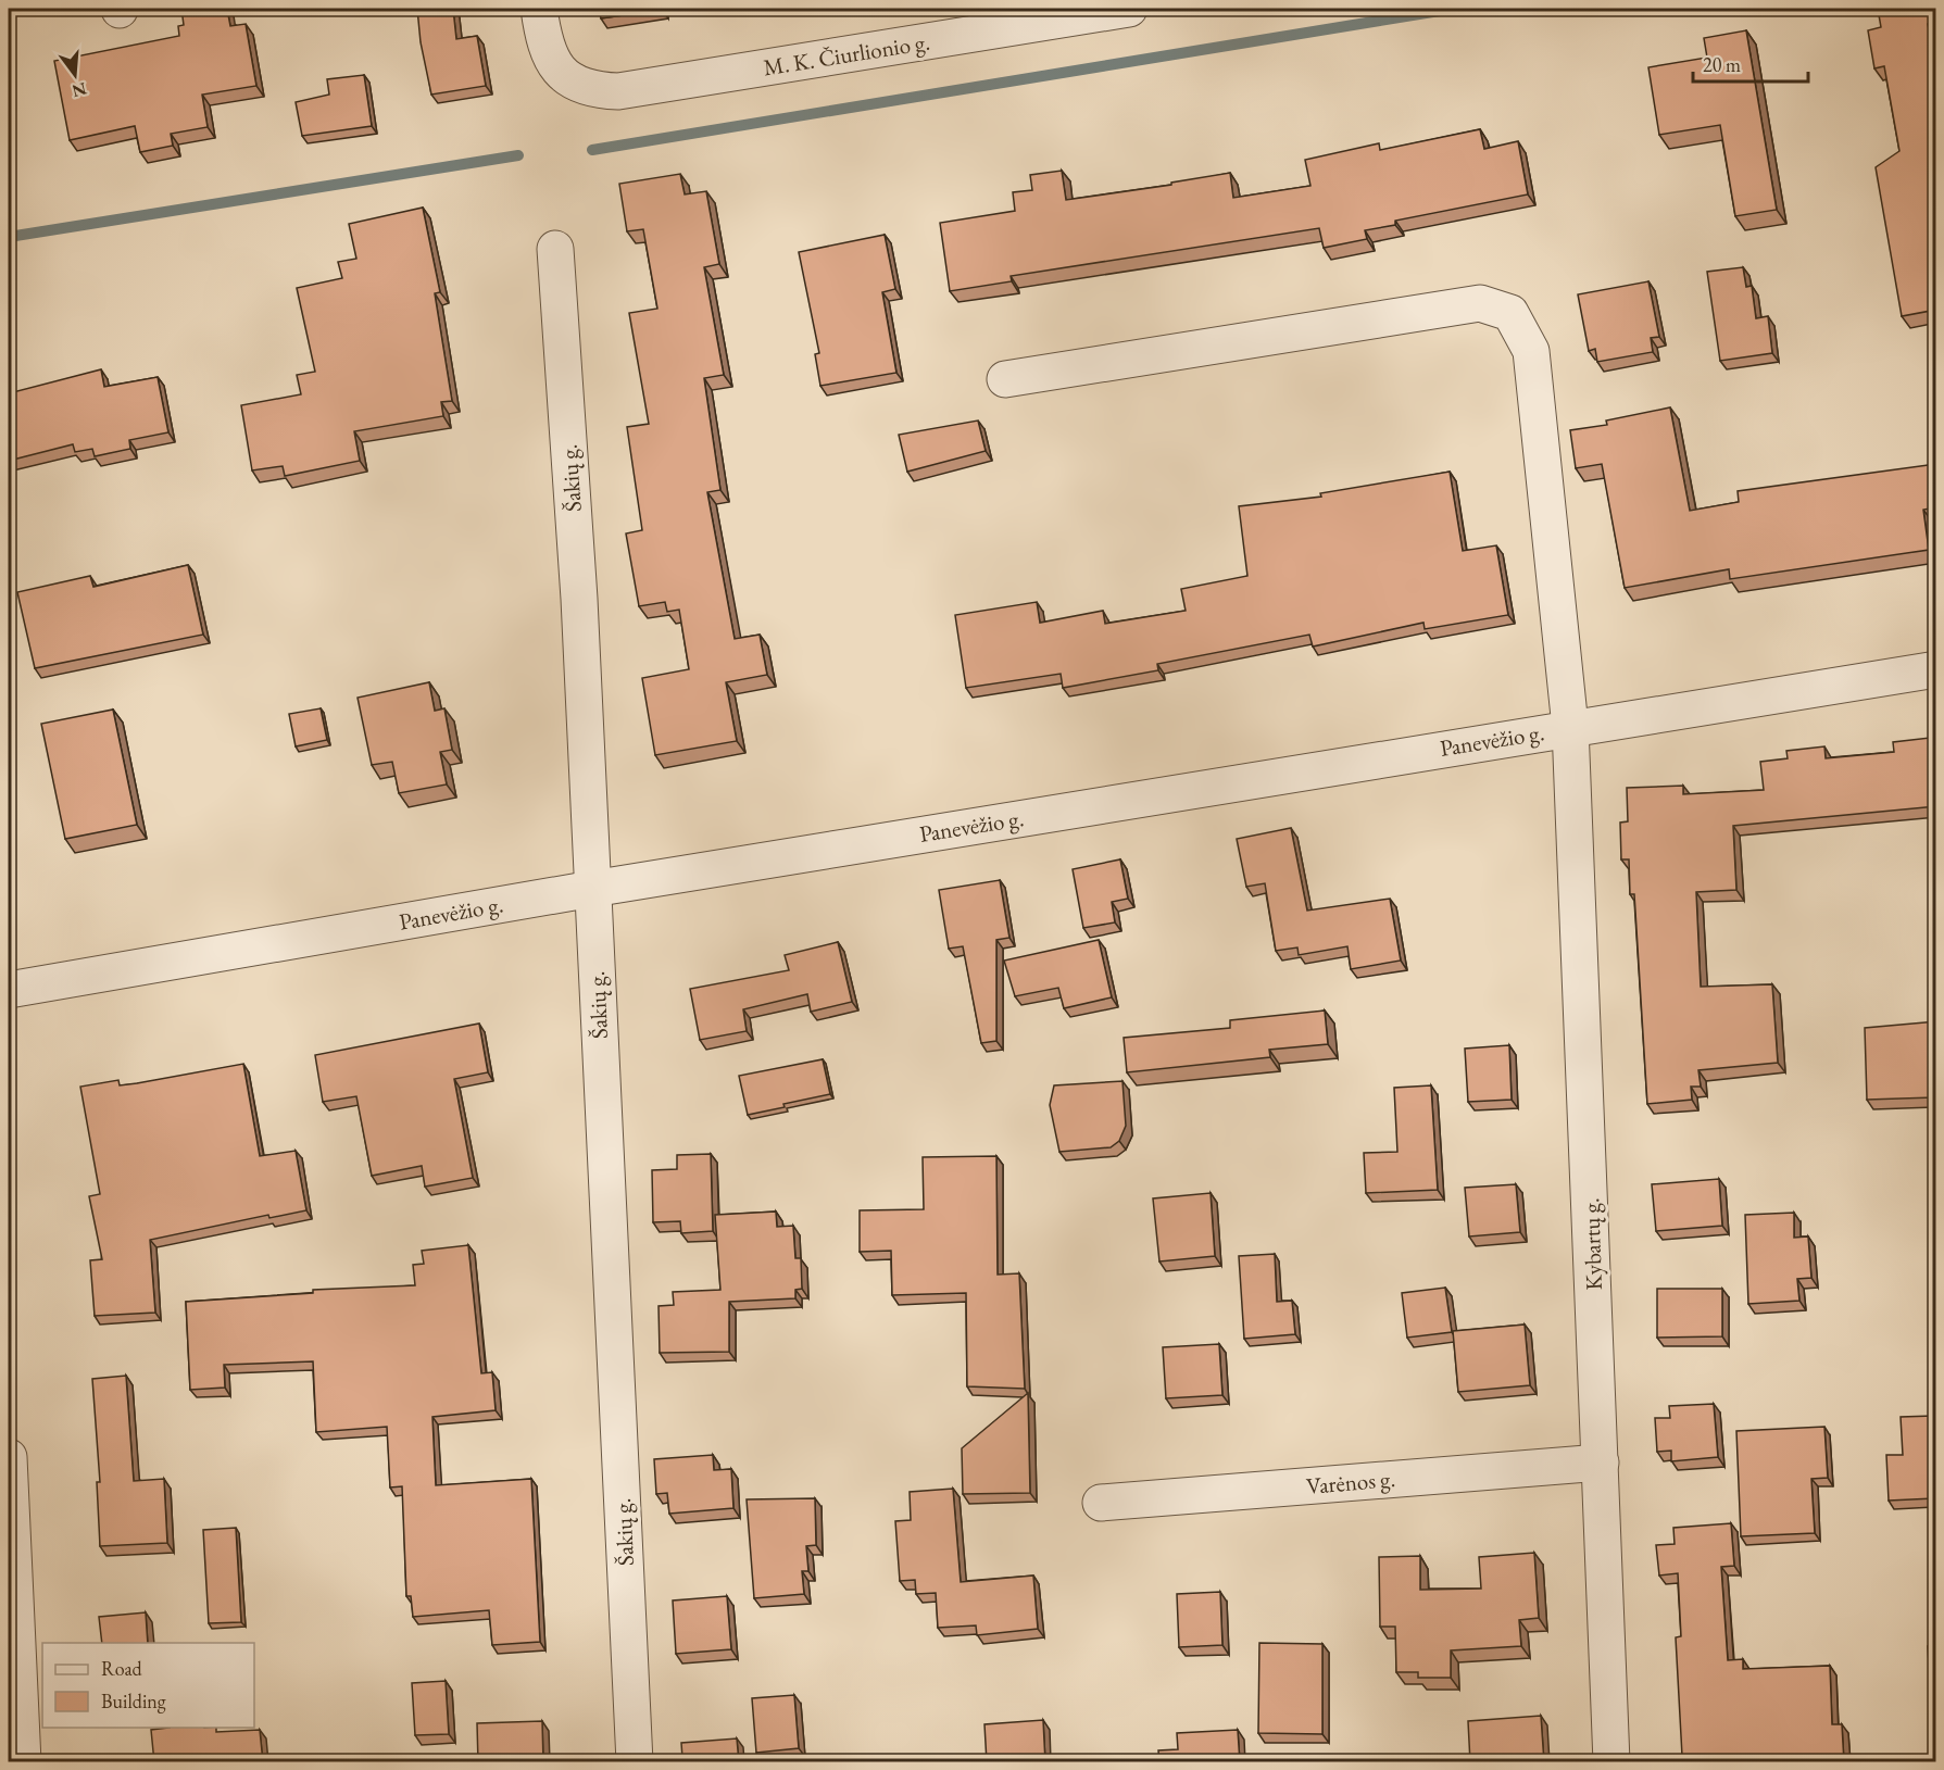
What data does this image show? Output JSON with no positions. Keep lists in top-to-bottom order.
{
  "streets": {
    "street": [
      "M. K. Čiurlionio g.",
      "Šakių g.",
      "Panevėžio g.",
      "Kybartų g.",
      "Varėnos g."
    ]
  },
  "crossings": [
    ["Šakių g.", "Panevėžio g."],
    ["Panevėžio g.", "Kybartų g."],
    ["Kybartų g.", "Varėnos g."]
  ],
  "legend": ["Road", "Building"],
  "scale_bar": "20 m",
  "north": "bottom"
}
